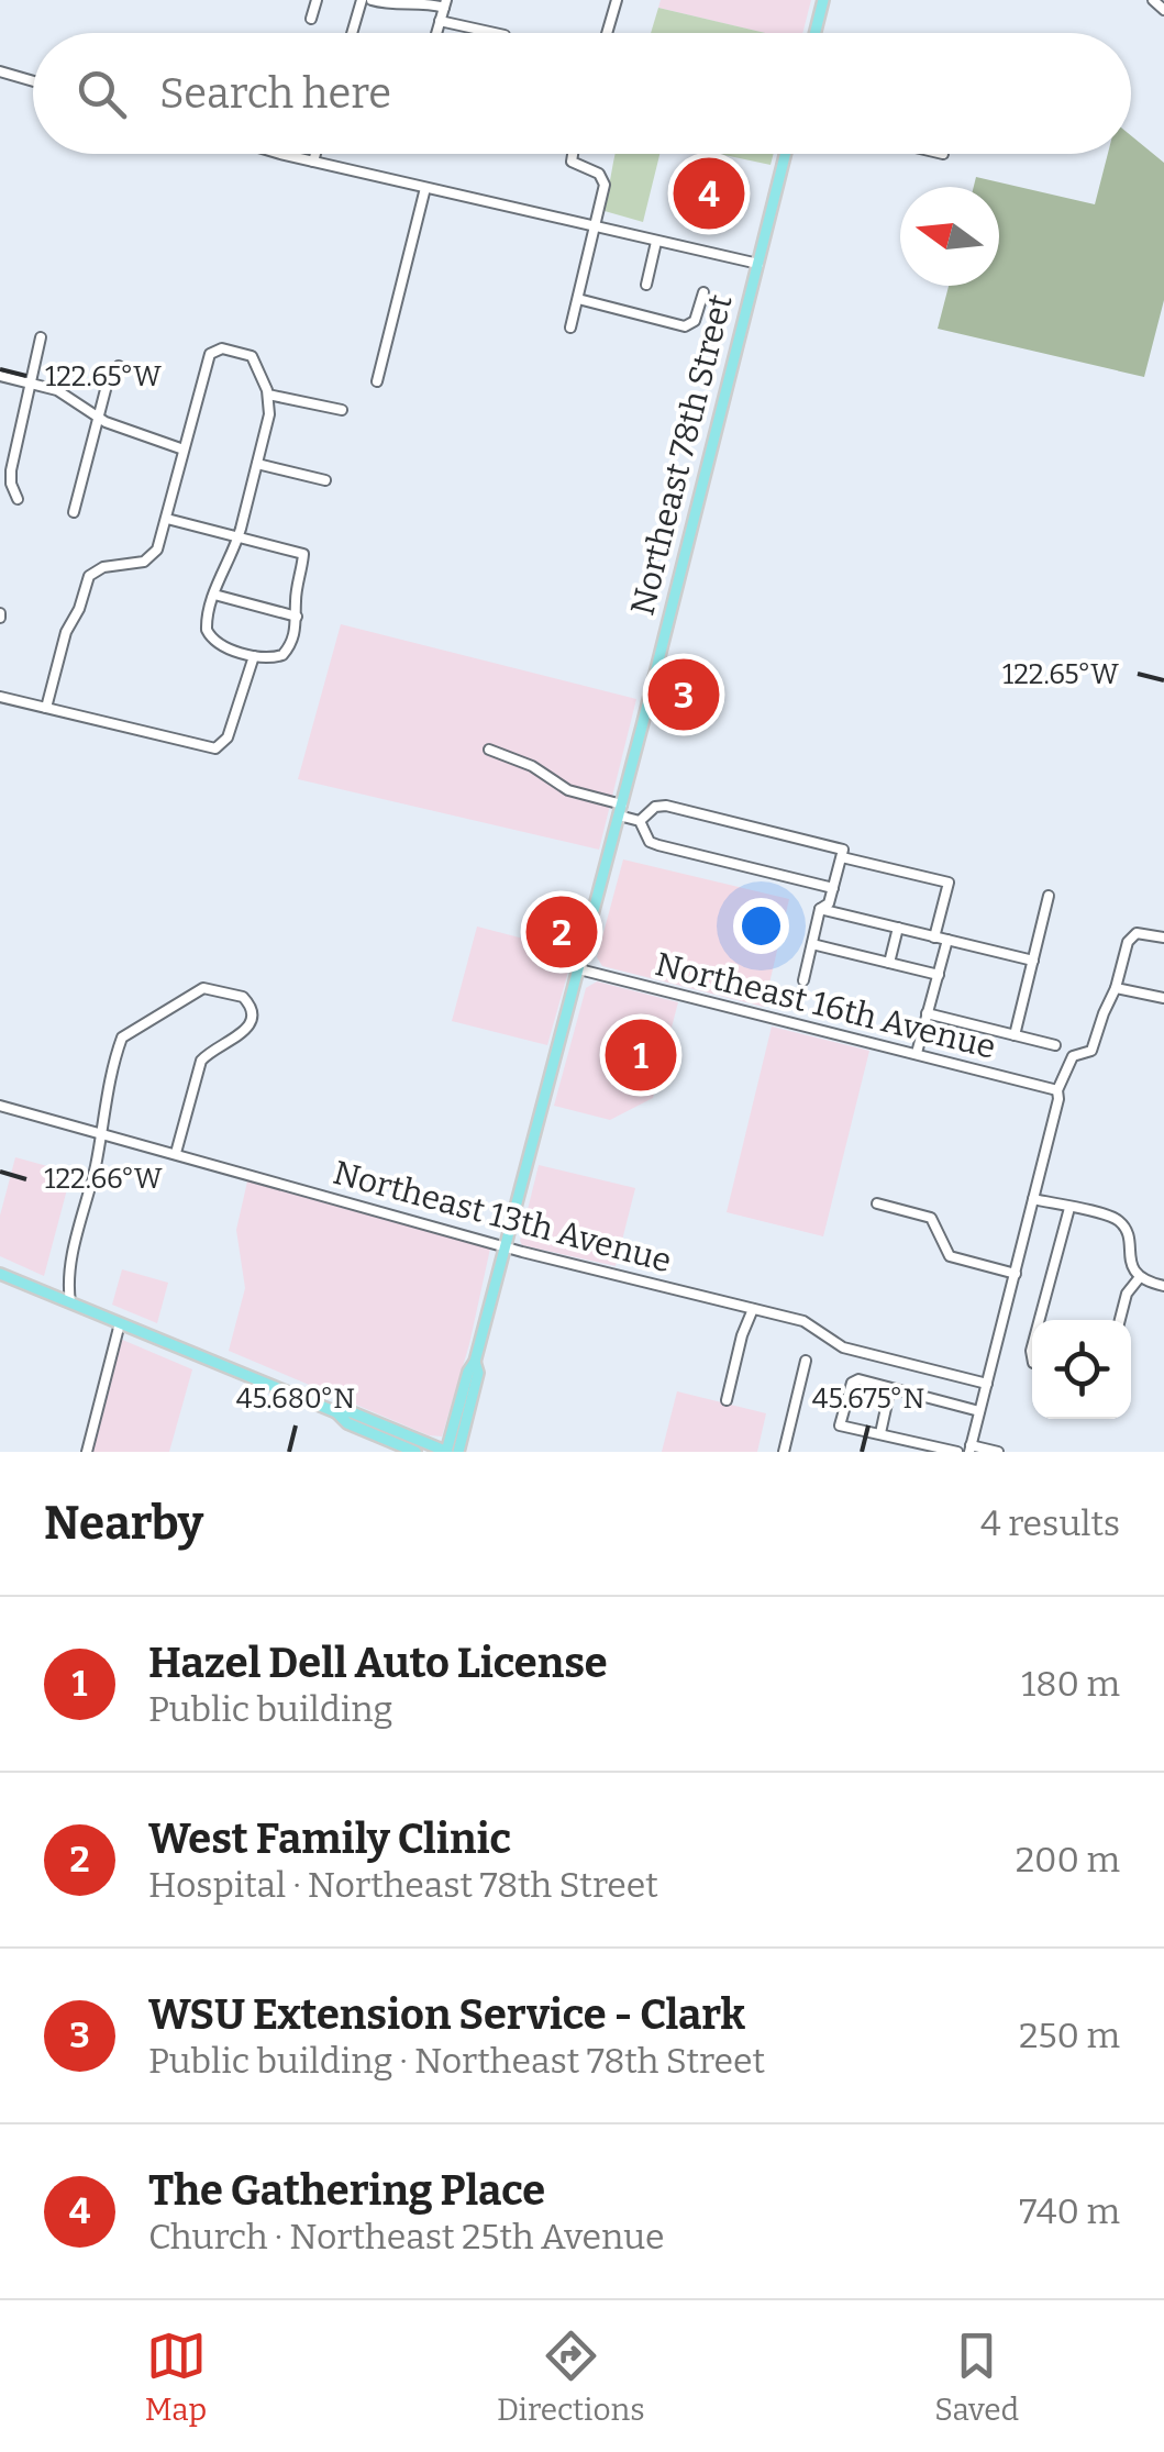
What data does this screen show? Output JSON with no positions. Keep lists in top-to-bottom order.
{
  "streets": {
    "main road": ["Northeast 78th Street"],
    "street": ["Northeast 16th Avenue", "Northeast 13th Avenue"]
  },
  "crossings": [
    ["Northeast 78th Street", "Northeast 16th Avenue"],
    ["Northeast 78th Street", "Northeast 13th Avenue"]
  ],
  "north": "left",
  "page": {
    "search": "Search here",
    "pins": [
      "4",
      "3",
      "2",
      "1"
    ],
    "heading": ["Nearby", "4 results"],
    "list": [
      {
        "mark": "1",
        "name": "Hazel Dell Auto License",
        "note": "Public building",
        "value": "180 m"
      },
      {
        "mark": "2",
        "name": "West Family Clinic",
        "note": "Hospital · Northeast 78th Street",
        "value": "200 m"
      },
      {
        "mark": "3",
        "name": "WSU Extension Service - Clark",
        "note": "Public building · Northeast 78th Street",
        "value": "250 m"
      },
      {
        "mark": "4",
        "name": "The Gathering Place",
        "note": "Church · Northeast 25th Avenue",
        "value": "740 m"
      }
    ],
    "nav": ["Map", "Directions", "Saved"]
  },
  "coordinates": [
    "122.65°W",
    "122.66°W",
    "45.680°N",
    "45.675°N"
  ]
}
